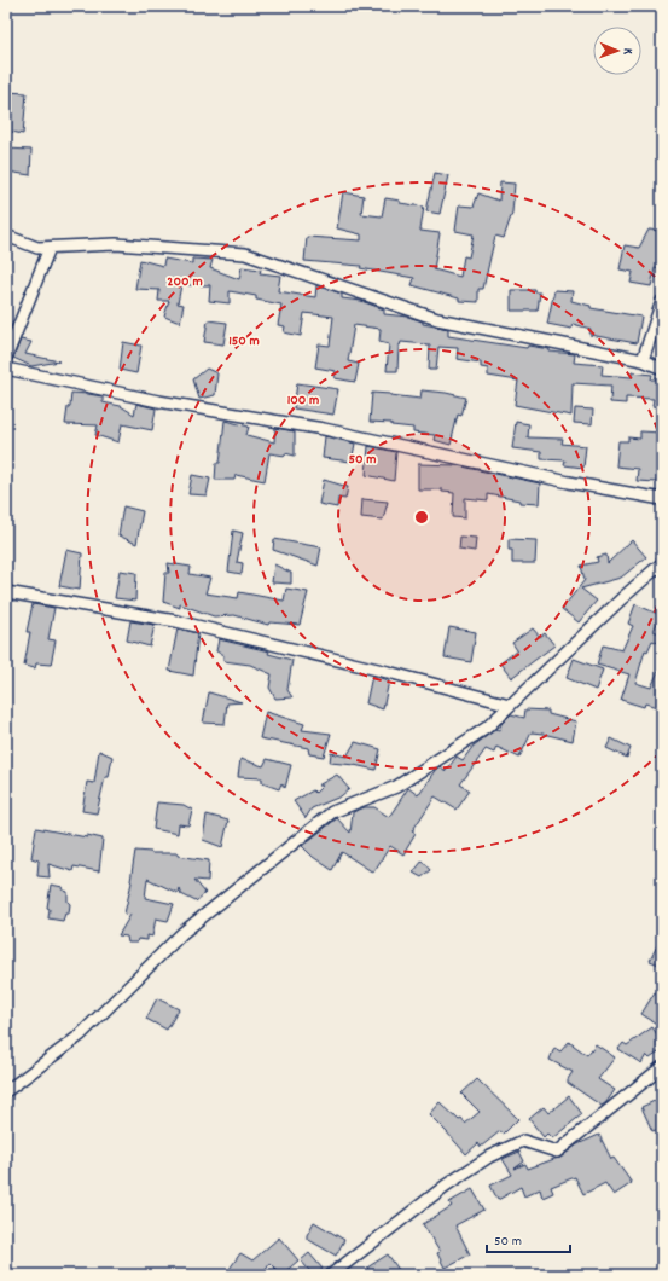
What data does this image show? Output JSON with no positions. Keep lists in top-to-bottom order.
{
  "scale_bar": "50 m",
  "north": "right",
  "rings": [
    "200 m",
    "150 m",
    "100 m",
    "50 m"
  ]
}
